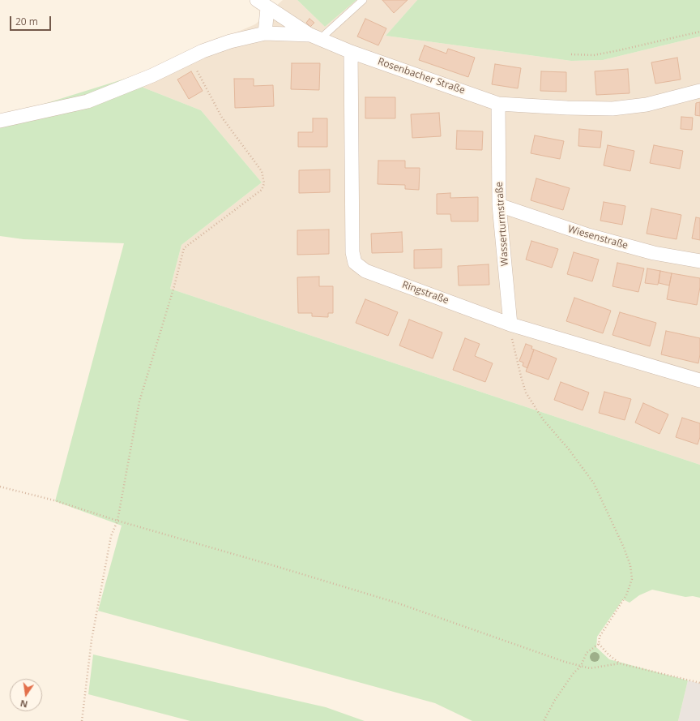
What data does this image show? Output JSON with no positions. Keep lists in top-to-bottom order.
{
  "streets": {
    "street": [
      "Rosenbacher Straße",
      "Wasserturmstraße",
      "Wiesenstraße",
      "Ringstraße"
    ]
  },
  "crossings": [
    ["Rosenbacher Straße", "Wasserturmstraße"],
    ["Rosenbacher Straße", "Ringstraße"],
    ["Wasserturmstraße", "Wiesenstraße"],
    ["Wasserturmstraße", "Ringstraße"]
  ],
  "scale_bar": "20 m",
  "north": "bottom"
}
